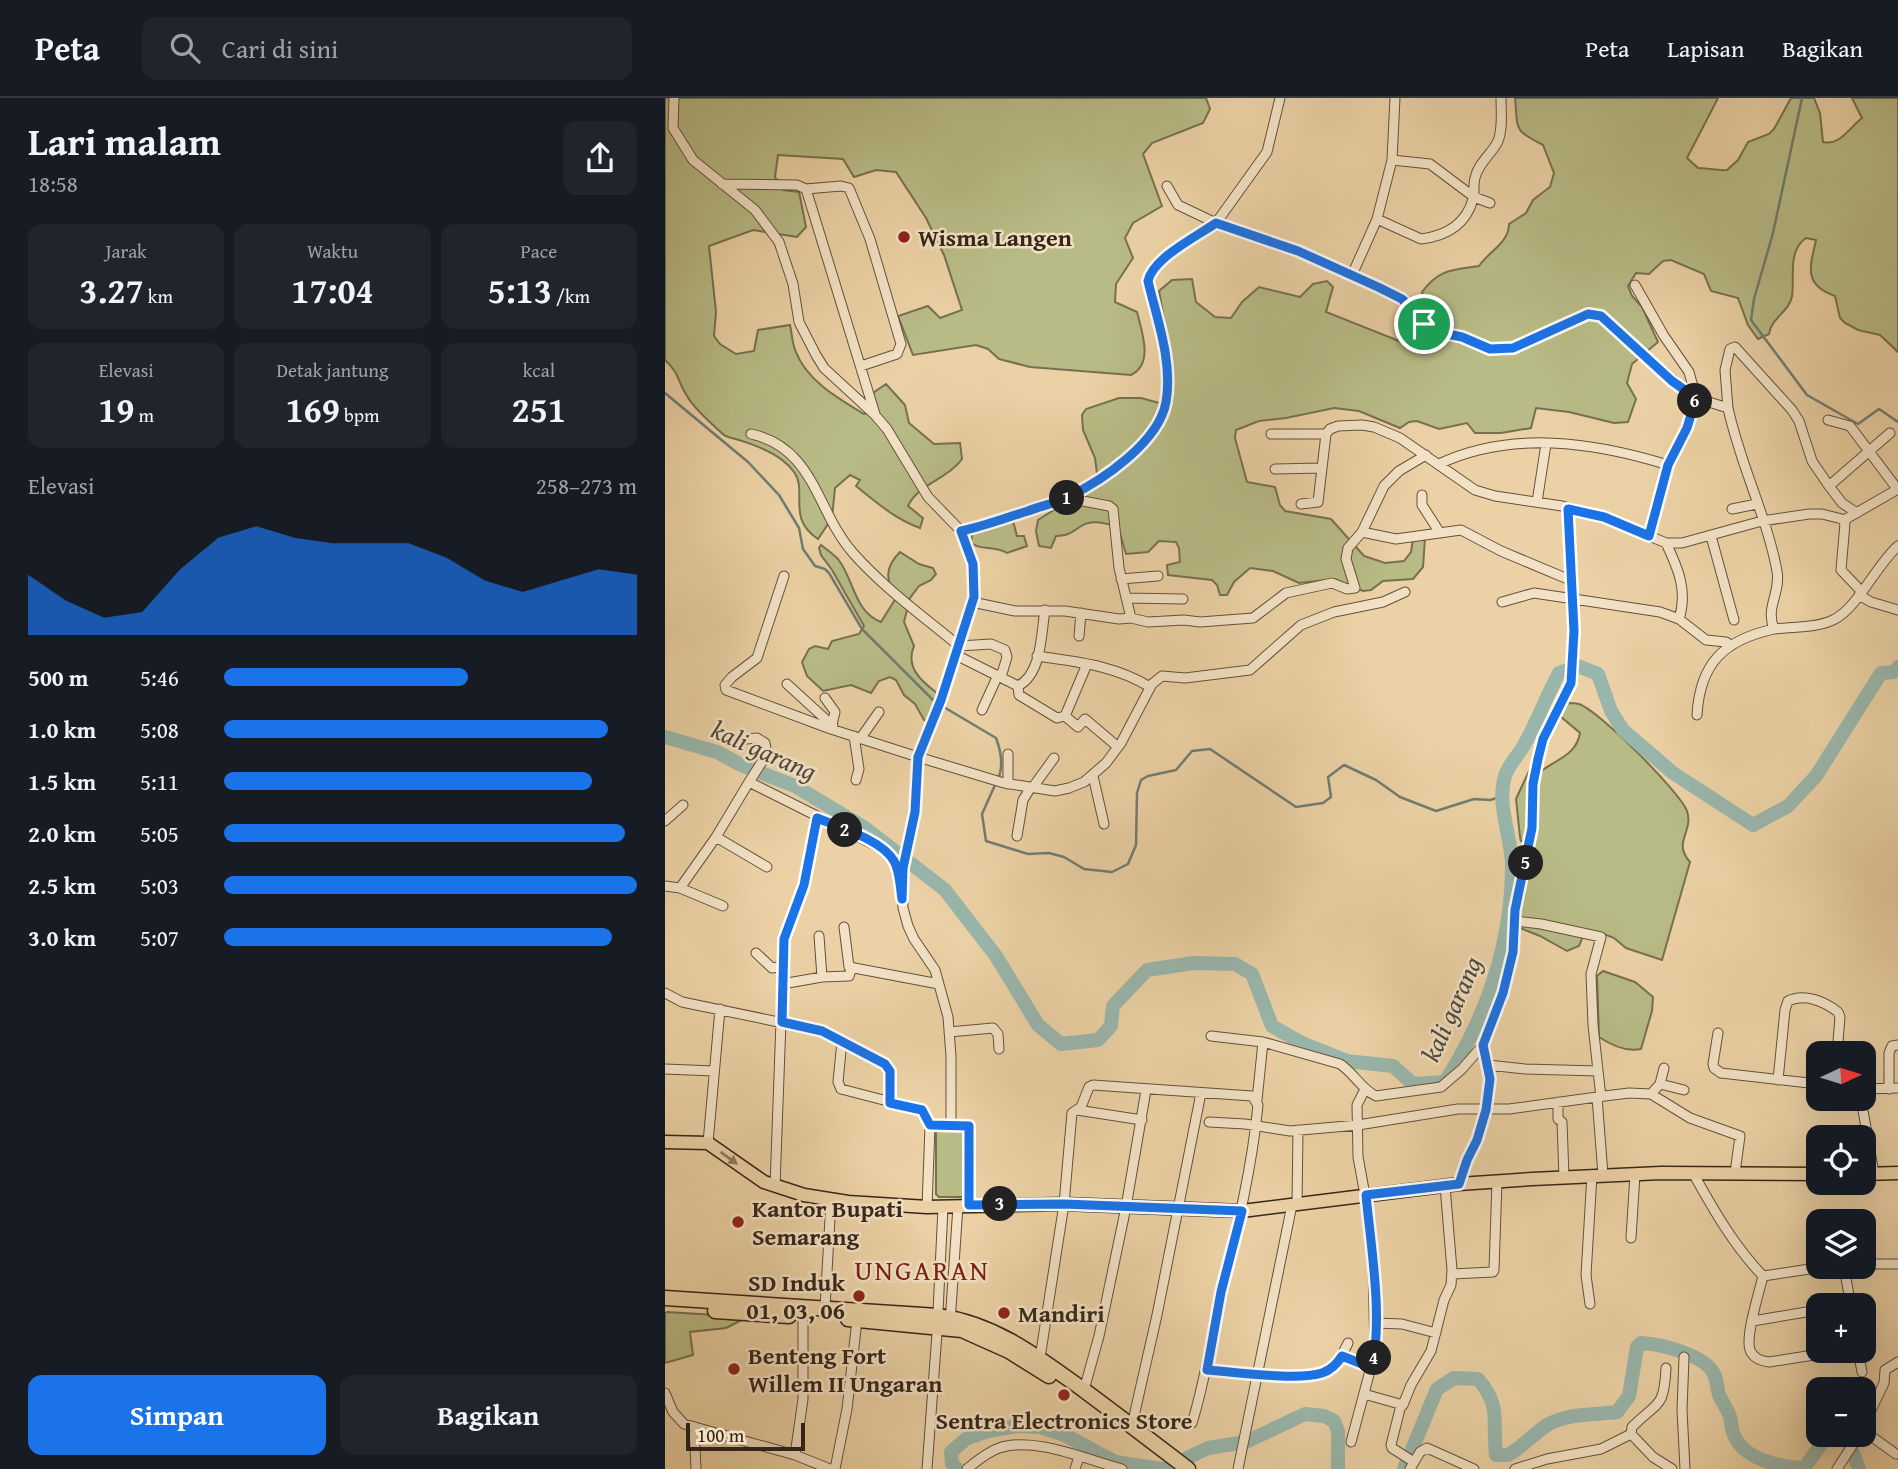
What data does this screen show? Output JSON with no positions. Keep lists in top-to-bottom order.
{
  "districts": ["UNGARAN"],
  "water": ["kali garang"],
  "places": [
    "Wisma Langen",
    "Kantor Bupati Semarang",
    "SD Induk 01, 03, 06",
    "Mandiri",
    "Benteng Fort Willem II Ungaran",
    "Sentra Electronics Store"
  ],
  "scale_bar": "100 m",
  "north": "right",
  "page": {
    "header": "Peta",
    "search": "Cari di sini",
    "nav": ["Peta", "Lapisan", "Bagikan"],
    "heading": ["Lari malam", "18:58"],
    "stats": [
      ["Jarak", "3.27 km"],
      ["Waktu", "17:04"],
      ["Pace", "5:13 /km"],
      ["Elevasi", "19 m"],
      ["Detak jantung", "169 bpm"],
      ["kcal", "251"]
    ],
    "pins": [
      "6",
      "1",
      "2",
      "5",
      "3",
      "4"
    ],
    "chart": ["Elevasi", "258–273 m"],
    "list": [
      {
        "name": "500 m",
        "note": "5:46"
      },
      {
        "name": "1.0 km",
        "note": "5:08"
      },
      {
        "name": "1.5 km",
        "note": "5:11"
      },
      {
        "name": "2.0 km",
        "note": "5:05"
      },
      {
        "name": "2.5 km",
        "note": "5:03"
      },
      {
        "name": "3.0 km",
        "note": "5:07"
      }
    ],
    "map_buttons": ["+", "−"],
    "buttons": ["Simpan", "Bagikan"],
    "scale": "100 m"
  }
}
